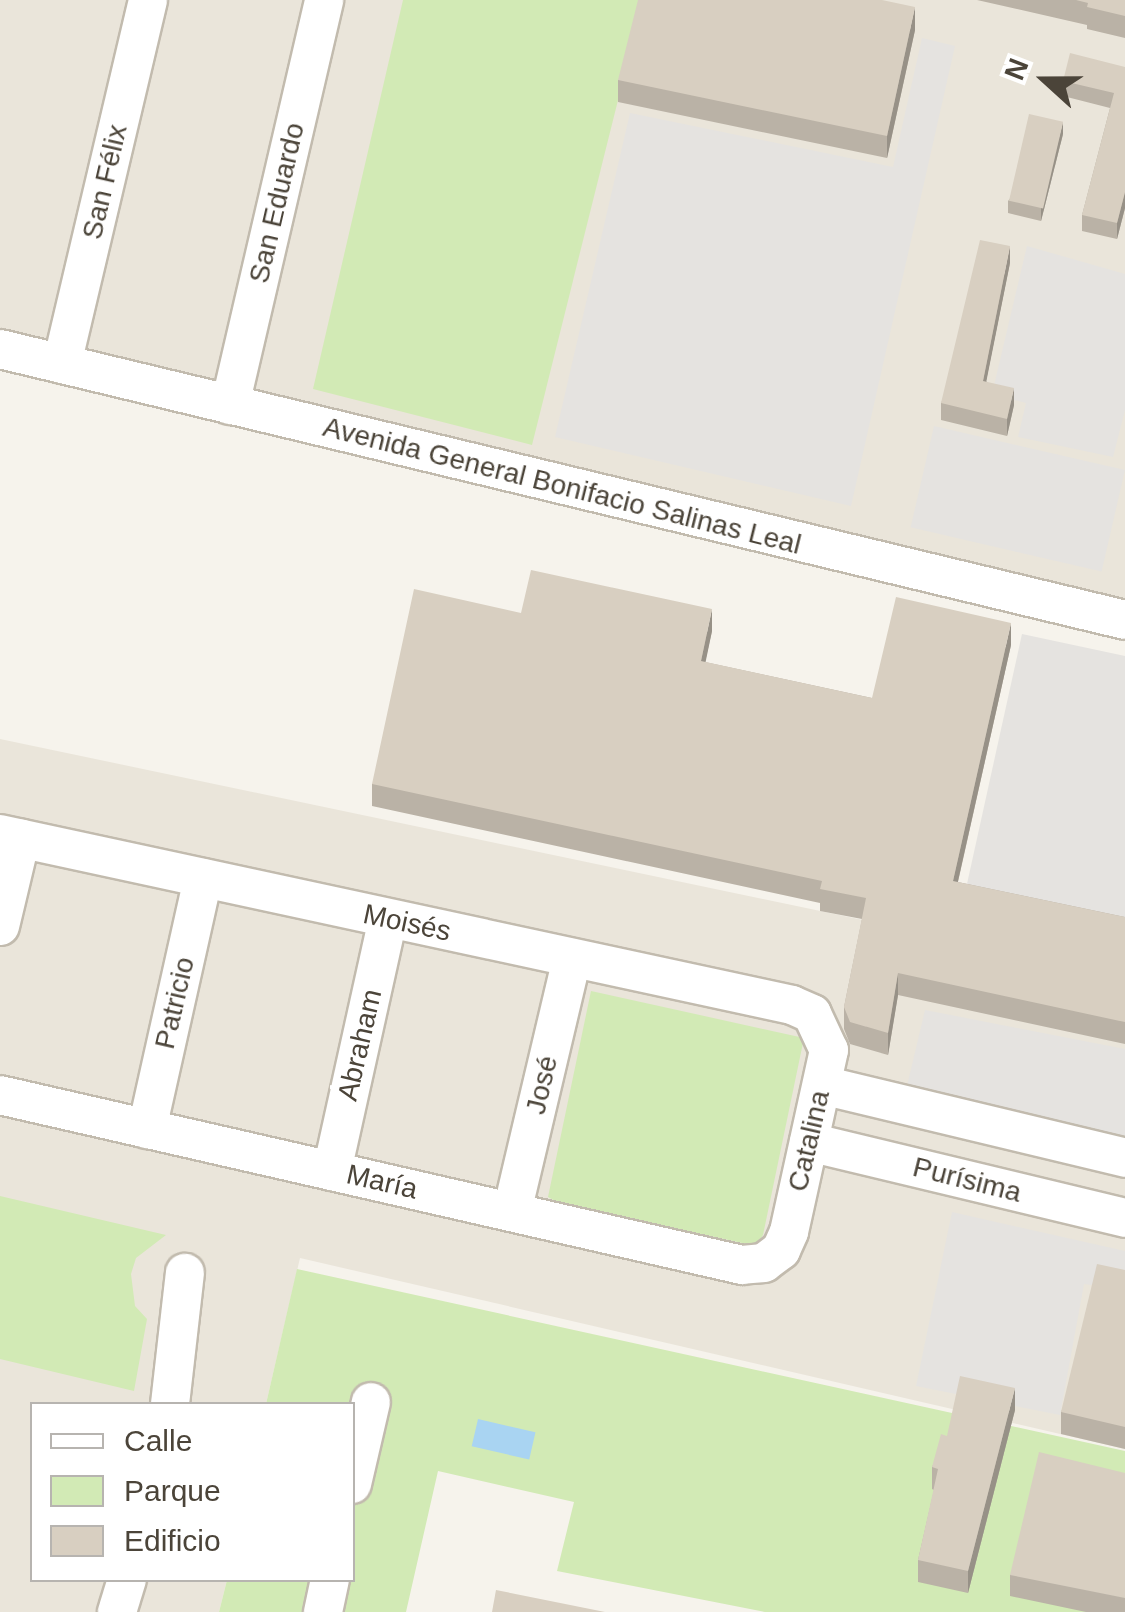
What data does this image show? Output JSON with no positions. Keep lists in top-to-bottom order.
{
  "streets": {
    "street": [
      "San Félix",
      "San Eduardo",
      "Avenida General Bonifacio Salinas Leal",
      "Moisés",
      "Patricio",
      "Abraham",
      "José",
      "Catalina",
      "Purísima",
      "María"
    ]
  },
  "crossings": [
    ["San Félix", "Avenida General Bonifacio Salinas Leal"],
    ["San Eduardo", "Avenida General Bonifacio Salinas Leal"],
    ["Moisés", "Patricio"],
    ["Moisés", "Abraham"],
    ["Moisés", "José"],
    ["Moisés", "Catalina"],
    ["Patricio", "María"],
    ["Abraham", "María"],
    ["José", "María"],
    ["Catalina", "Purísima"],
    ["Catalina", "María"]
  ],
  "legend": ["Calle", "Parque", "Edificio"],
  "north": "left"
}
